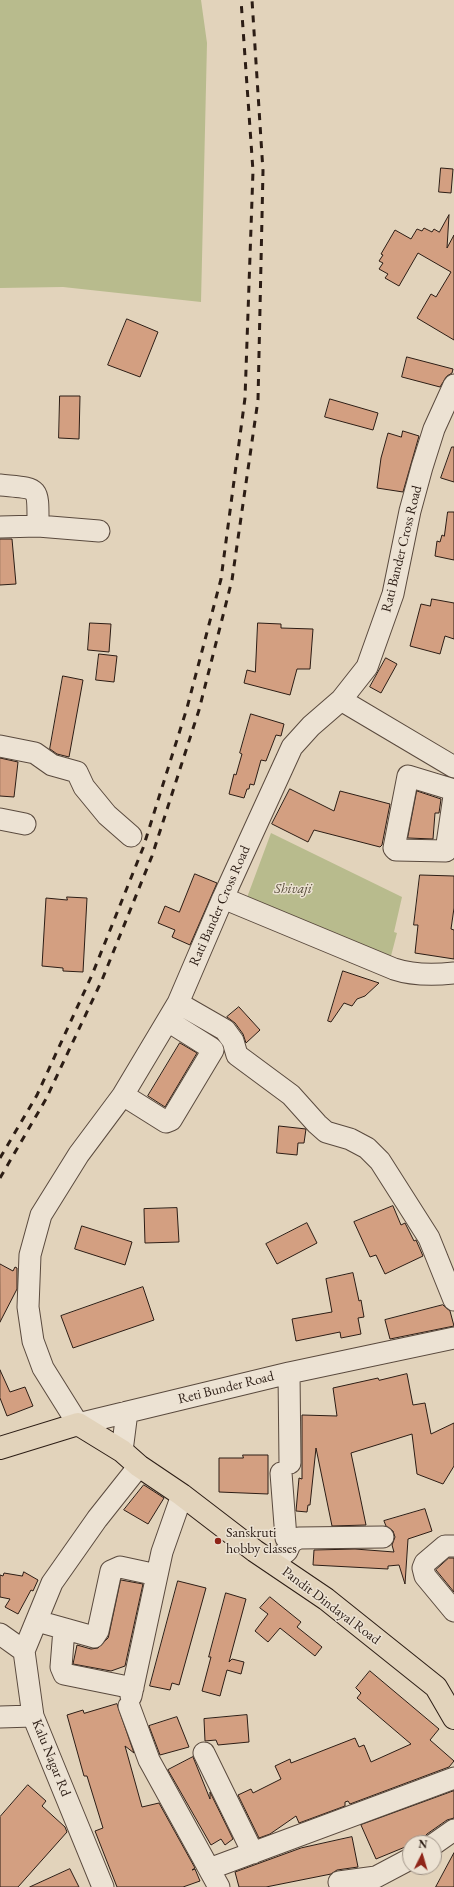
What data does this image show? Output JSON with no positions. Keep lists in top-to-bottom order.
{
  "streets": {
    "main road": ["Reti Bunder Road", "Pandit Dindayal Road"],
    "street": ["Rati Bander Cross Road", "Kalu Nagar Rd"]
  },
  "crossings": [
    ["Rati Bander Cross Road", "Reti Bunder Road"],
    ["Rati Bander Cross Road", "Pandit Dindayal Road"],
    ["Reti Bunder Road", "Pandit Dindayal Road"]
  ],
  "parks": ["Shivaji"],
  "places": ["Sanskruti hobby classes"],
  "north": "top"
}
